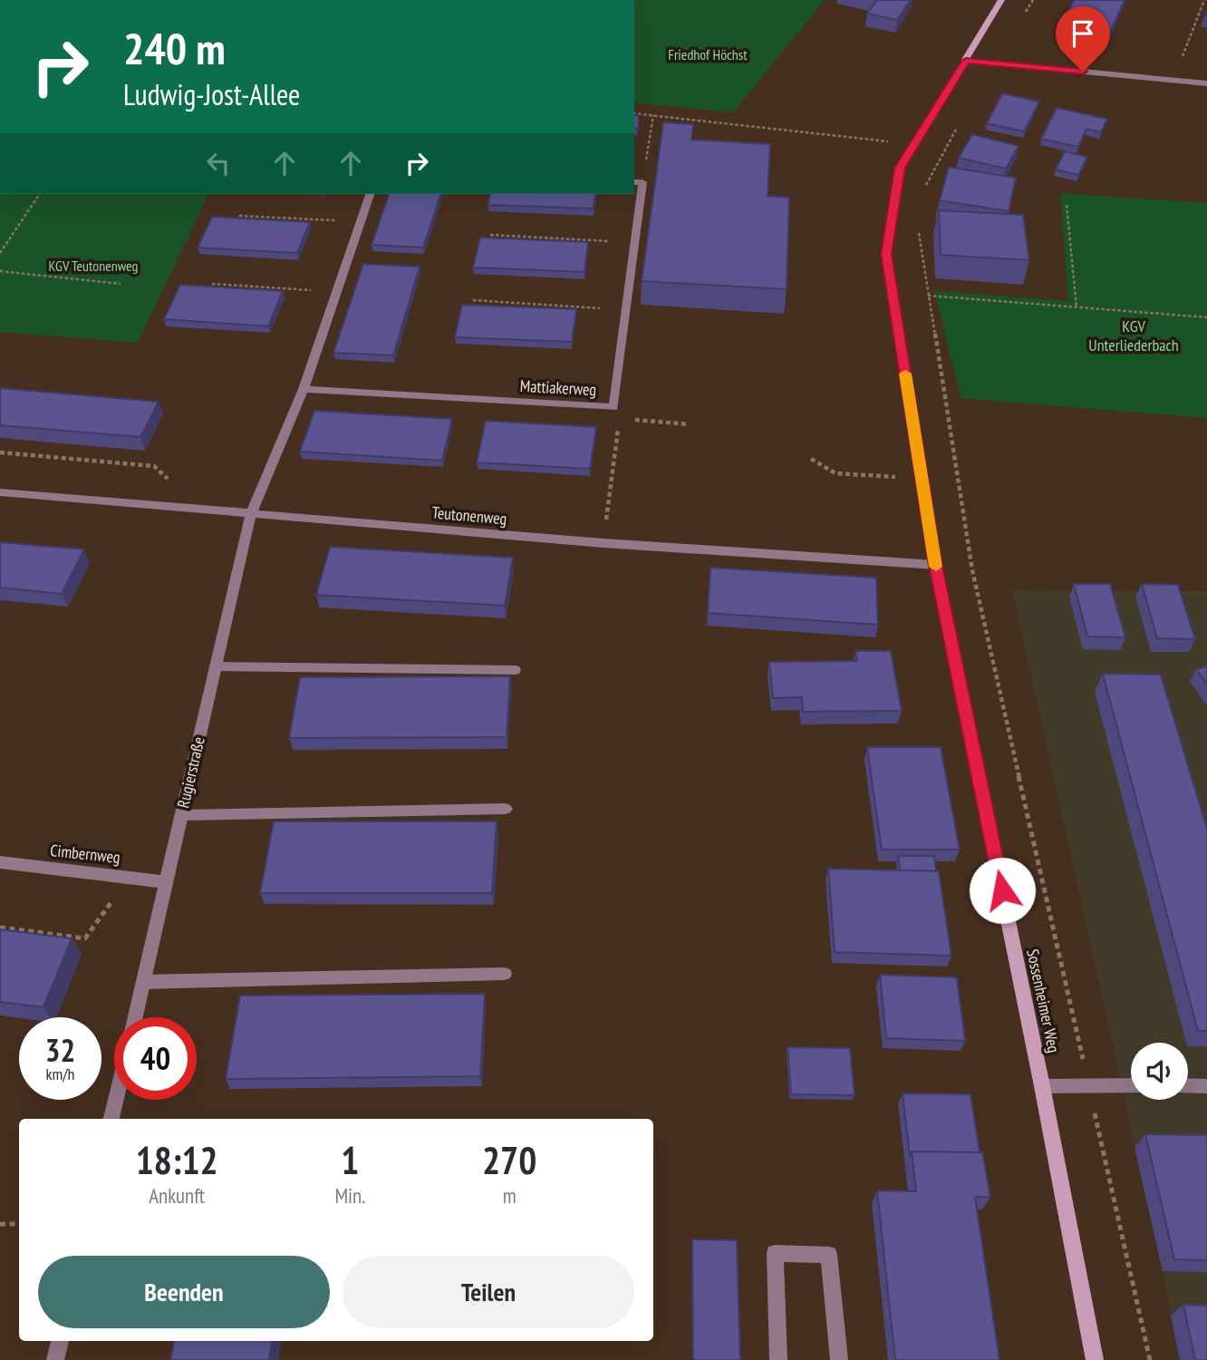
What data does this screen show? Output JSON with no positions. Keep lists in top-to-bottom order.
{
  "streets": {
    "street": [
      "Mattiakerweg",
      "Teutonenweg",
      "Rugierstraße",
      "Cimbernweg",
      "Sossenheimer Weg"
    ]
  },
  "crossings": [
    ["Teutonenweg", "Rugierstraße"],
    ["Teutonenweg", "Sossenheimer Weg"],
    ["Rugierstraße", "Cimbernweg"]
  ],
  "parks": ["Friedhof Höchst", "KGV Teutonenweg", "KGV Unterliederbach"],
  "page": {
    "turn": ["240 m", "Ludwig-Jost-Allee"],
    "speed": "32 km/h",
    "limit": "40",
    "eta": [
      "18:12",
      "Ankunft",
      "1",
      "Min.",
      "270",
      "m"
    ],
    "buttons": ["Beenden", "Teilen"]
  }
}
